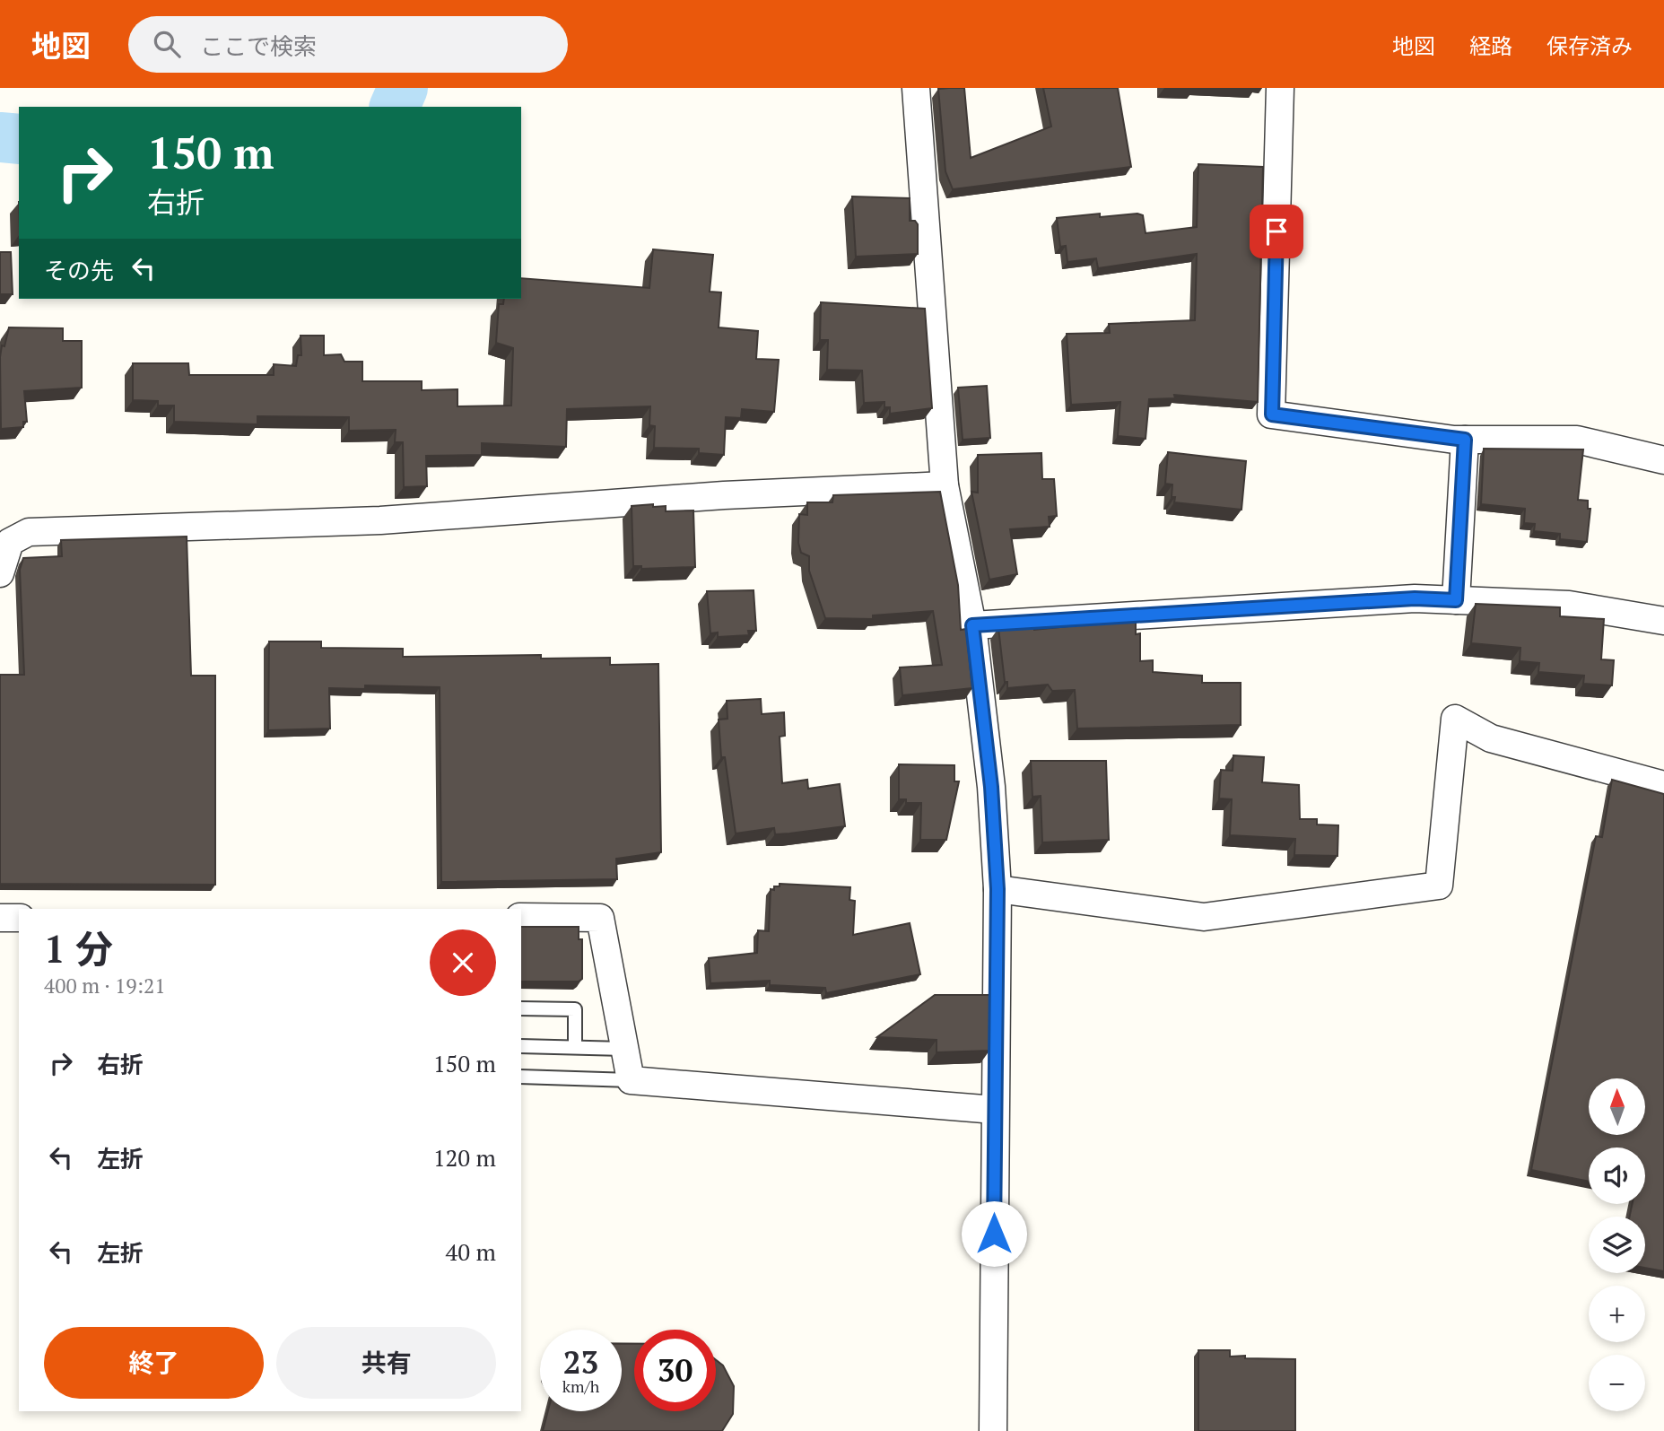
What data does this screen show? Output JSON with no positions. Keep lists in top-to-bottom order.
{
  "north": "top",
  "page": {
    "header": "地図",
    "search": "ここで検索",
    "nav": ["地図", "経路", "保存済み"],
    "turn": ["150 m", "右折"],
    "then": "その先",
    "heading": ["1 分", "400 m · 19:21"],
    "list": [
      {
        "name": "右折",
        "value": "150 m"
      },
      {
        "name": "左折",
        "value": "120 m"
      },
      {
        "name": "左折",
        "value": "40 m"
      }
    ],
    "map_buttons": ["+", "−"],
    "buttons": ["終了", "共有"],
    "speed": "23 km/h",
    "limit": "30"
  }
}
